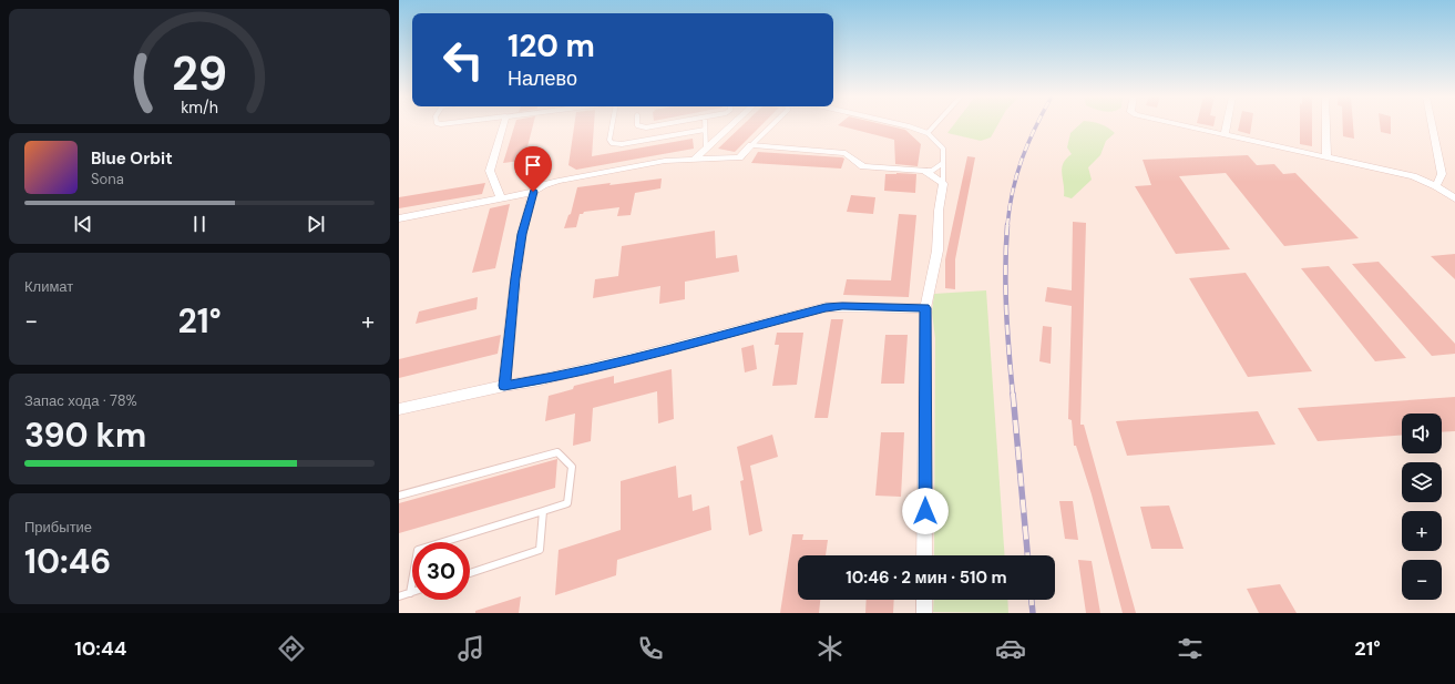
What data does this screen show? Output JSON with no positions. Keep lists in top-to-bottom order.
{
  "page": {
    "turn": ["120 m", "Налево"],
    "song": ["Blue Orbit", "Sona"],
    "tile": [
      "Климат",
      ["Запас хода · 78%", "390 km"],
      ["Прибытие", "10:46"]
    ],
    "heat": ["−", "21°", "+"],
    "map_buttons": ["+", "−"],
    "limit": "30",
    "trip": "10:46 · 2 мин · 510 m",
    "tabs": ["10:44", "21°"],
    "gauge": ["29", "km/h"]
  }
}
